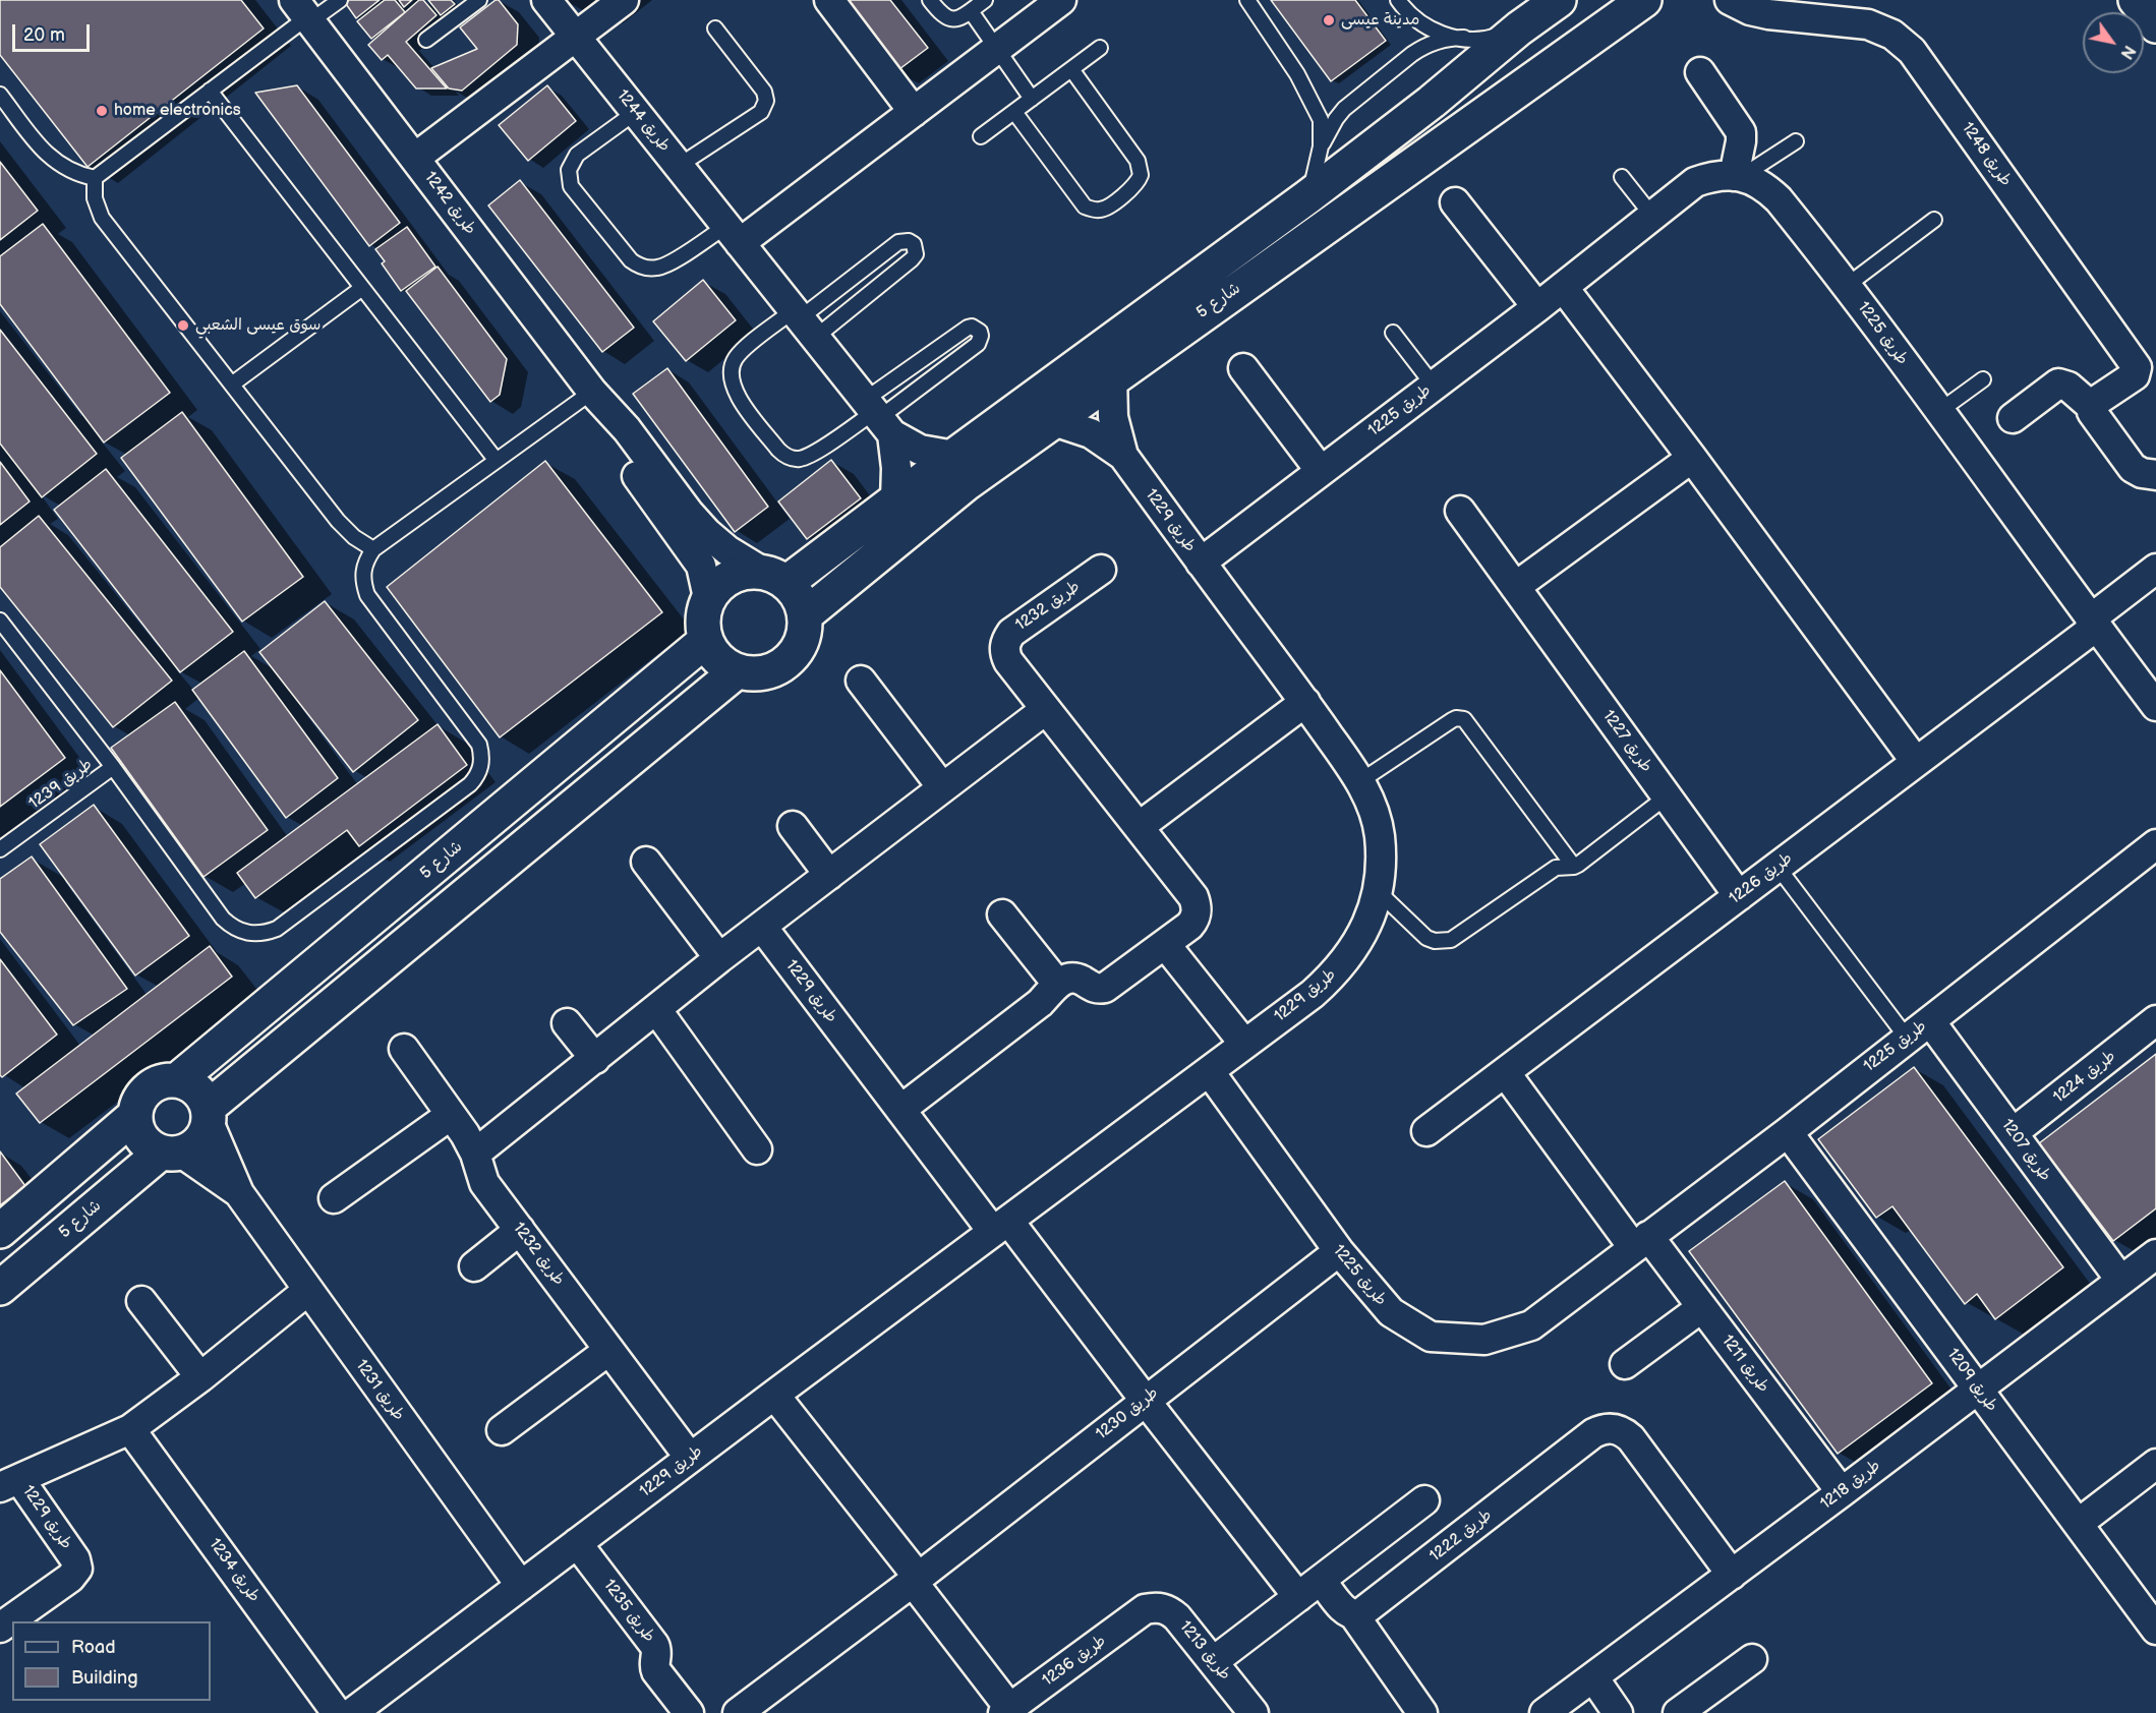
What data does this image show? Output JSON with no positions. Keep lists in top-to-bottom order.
{
  "streets": {
    "street": [
      "طريق 1244",
      "طريق 1248",
      "طريق 1242",
      "شارع 5",
      "طريق 1225",
      "طريق 1229",
      "طريق 1232",
      "طريق 1227",
      "طريق 1226",
      "طريق 1224",
      "طريق 1207",
      "طريق 1211",
      "طريق 1209",
      "طريق 1231",
      "طريق 1230",
      "طريق 1218",
      "طريق 1222",
      "طريق 1234",
      "طريق 1235",
      "طريق 1213",
      "طريق 1236"
    ],
    "lane": ["طريق 1239"]
  },
  "crossings": [
    ["طريق 1244", "شارع 5"],
    ["طريق 1242", "شارع 5"],
    ["شارع 5", "طريق 1229"],
    ["شارع 5", "طريق 1231"],
    ["طريق 1225", "طريق 1229"],
    ["طريق 1225", "طريق 1226"],
    ["طريق 1225", "طريق 1207"],
    ["طريق 1225", "طريق 1211"],
    ["طريق 1225", "طريق 1209"],
    ["طريق 1225", "طريق 1230"],
    ["طريق 1229", "طريق 1232"],
    ["طريق 1229", "طريق 1231"],
    ["طريق 1229", "طريق 1235"],
    ["طريق 1227", "طريق 1226"],
    ["طريق 1224", "طريق 1207"],
    ["طريق 1207", "طريق 1218"],
    ["طريق 1211", "طريق 1218"],
    ["طريق 1209", "طريق 1218"],
    ["طريق 1218", "طريق 1222"],
    ["طريق 1213", "طريق 1236"]
  ],
  "places": ["مدينة عيسى", "home electronics", "سوق عيسى الشعبي"],
  "legend": ["Road", "Building"],
  "scale_bar": "20 m",
  "north": "bottom right"
}
